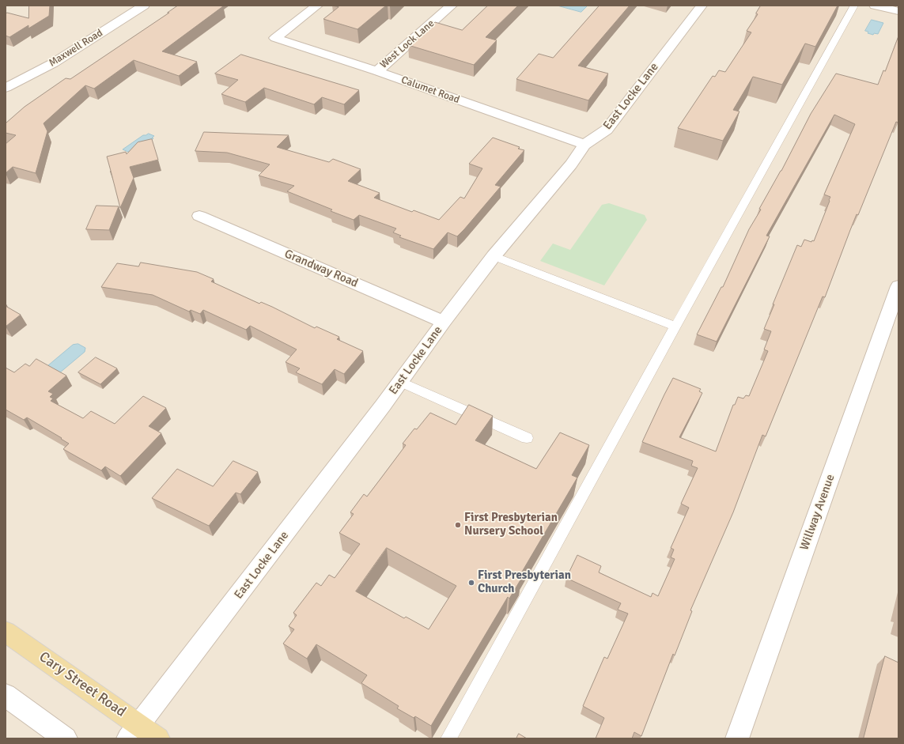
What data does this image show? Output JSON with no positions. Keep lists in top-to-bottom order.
{
  "streets": {
    "main road": ["Cary Street Road"],
    "street": [
      "West Lock Lane",
      "Maxwell Road",
      "Calumet Road",
      "East Locke Lane",
      "Grandway Road",
      "Willway Avenue"
    ]
  },
  "crossings": [
    ["West Lock Lane", "Calumet Road"],
    ["Calumet Road", "East Locke Lane"],
    ["East Locke Lane", "Grandway Road"],
    ["East Locke Lane", "Cary Street Road"]
  ],
  "places": ["First Presbyterian Nursery School", "First Presbyterian Church"]
}
